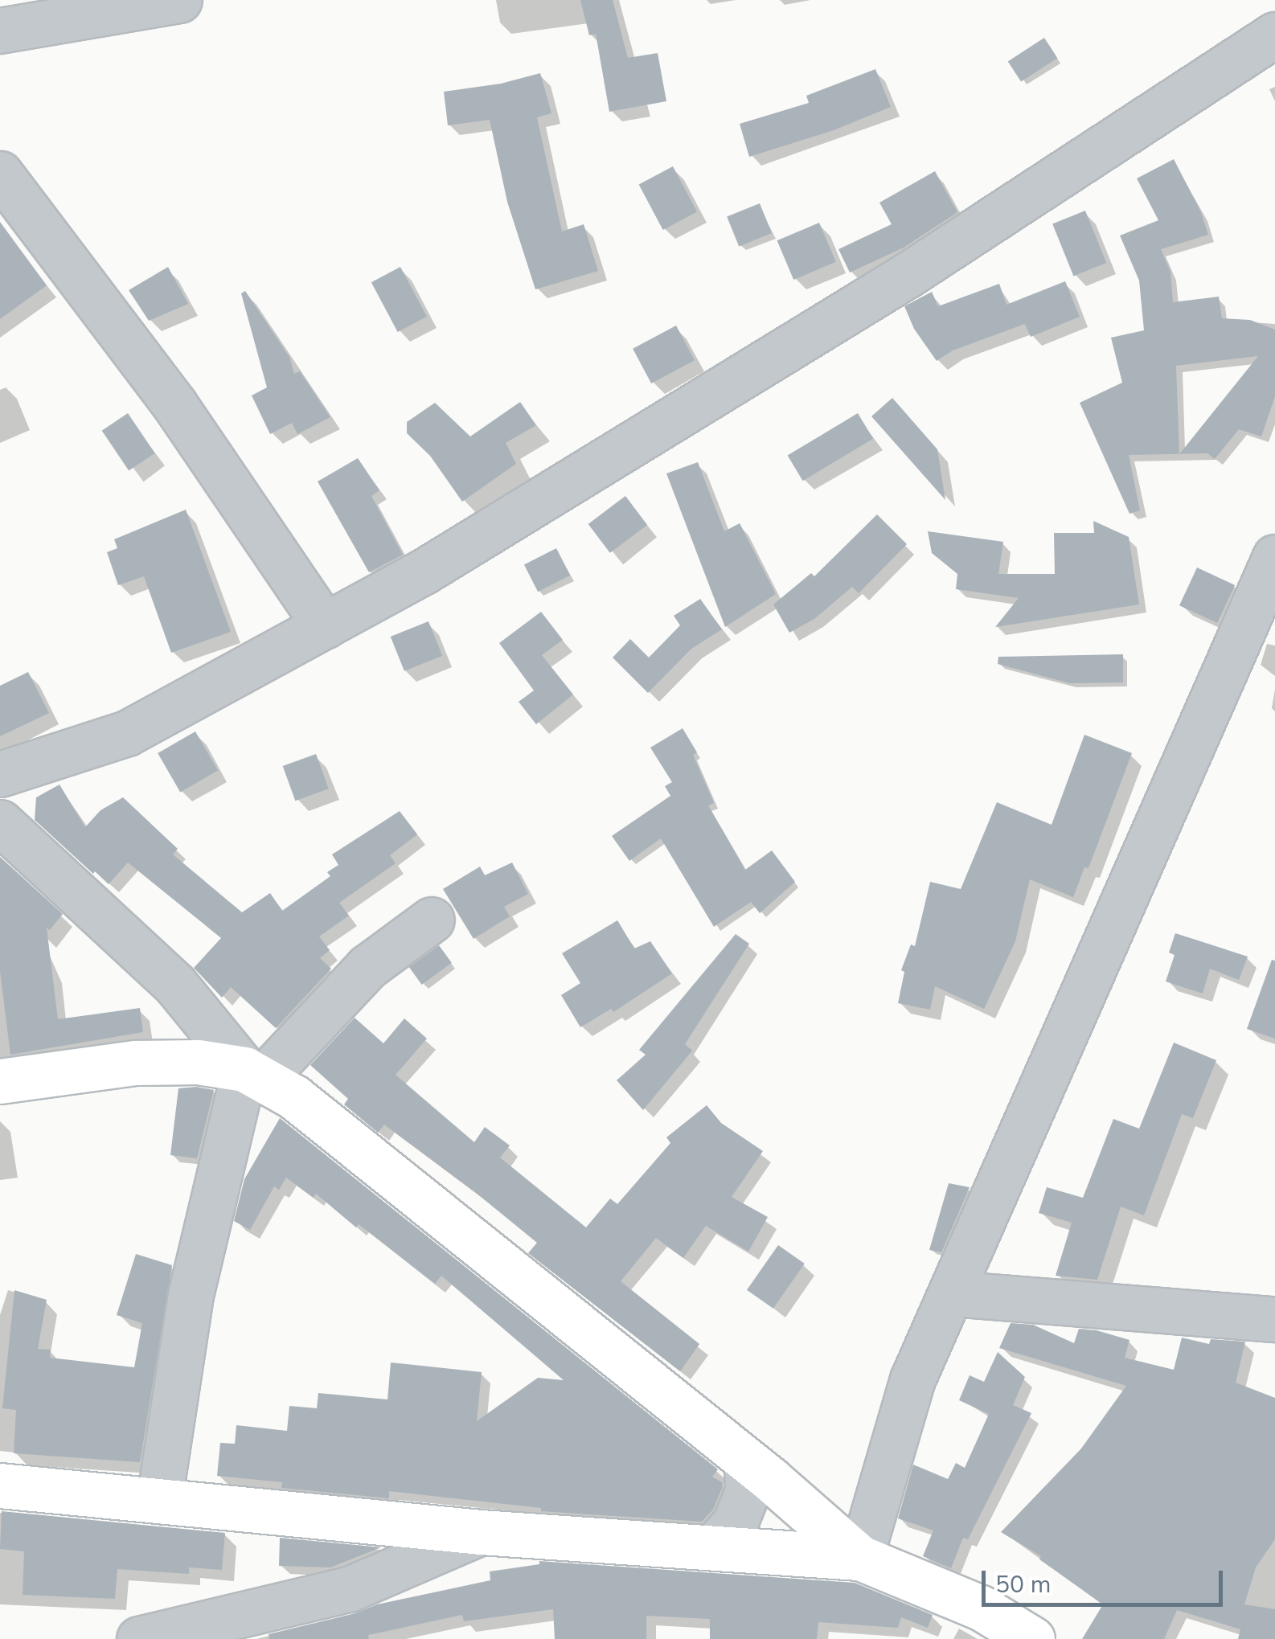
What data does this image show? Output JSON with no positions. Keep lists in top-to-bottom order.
{
  "scale_bar": "50 m"
}
